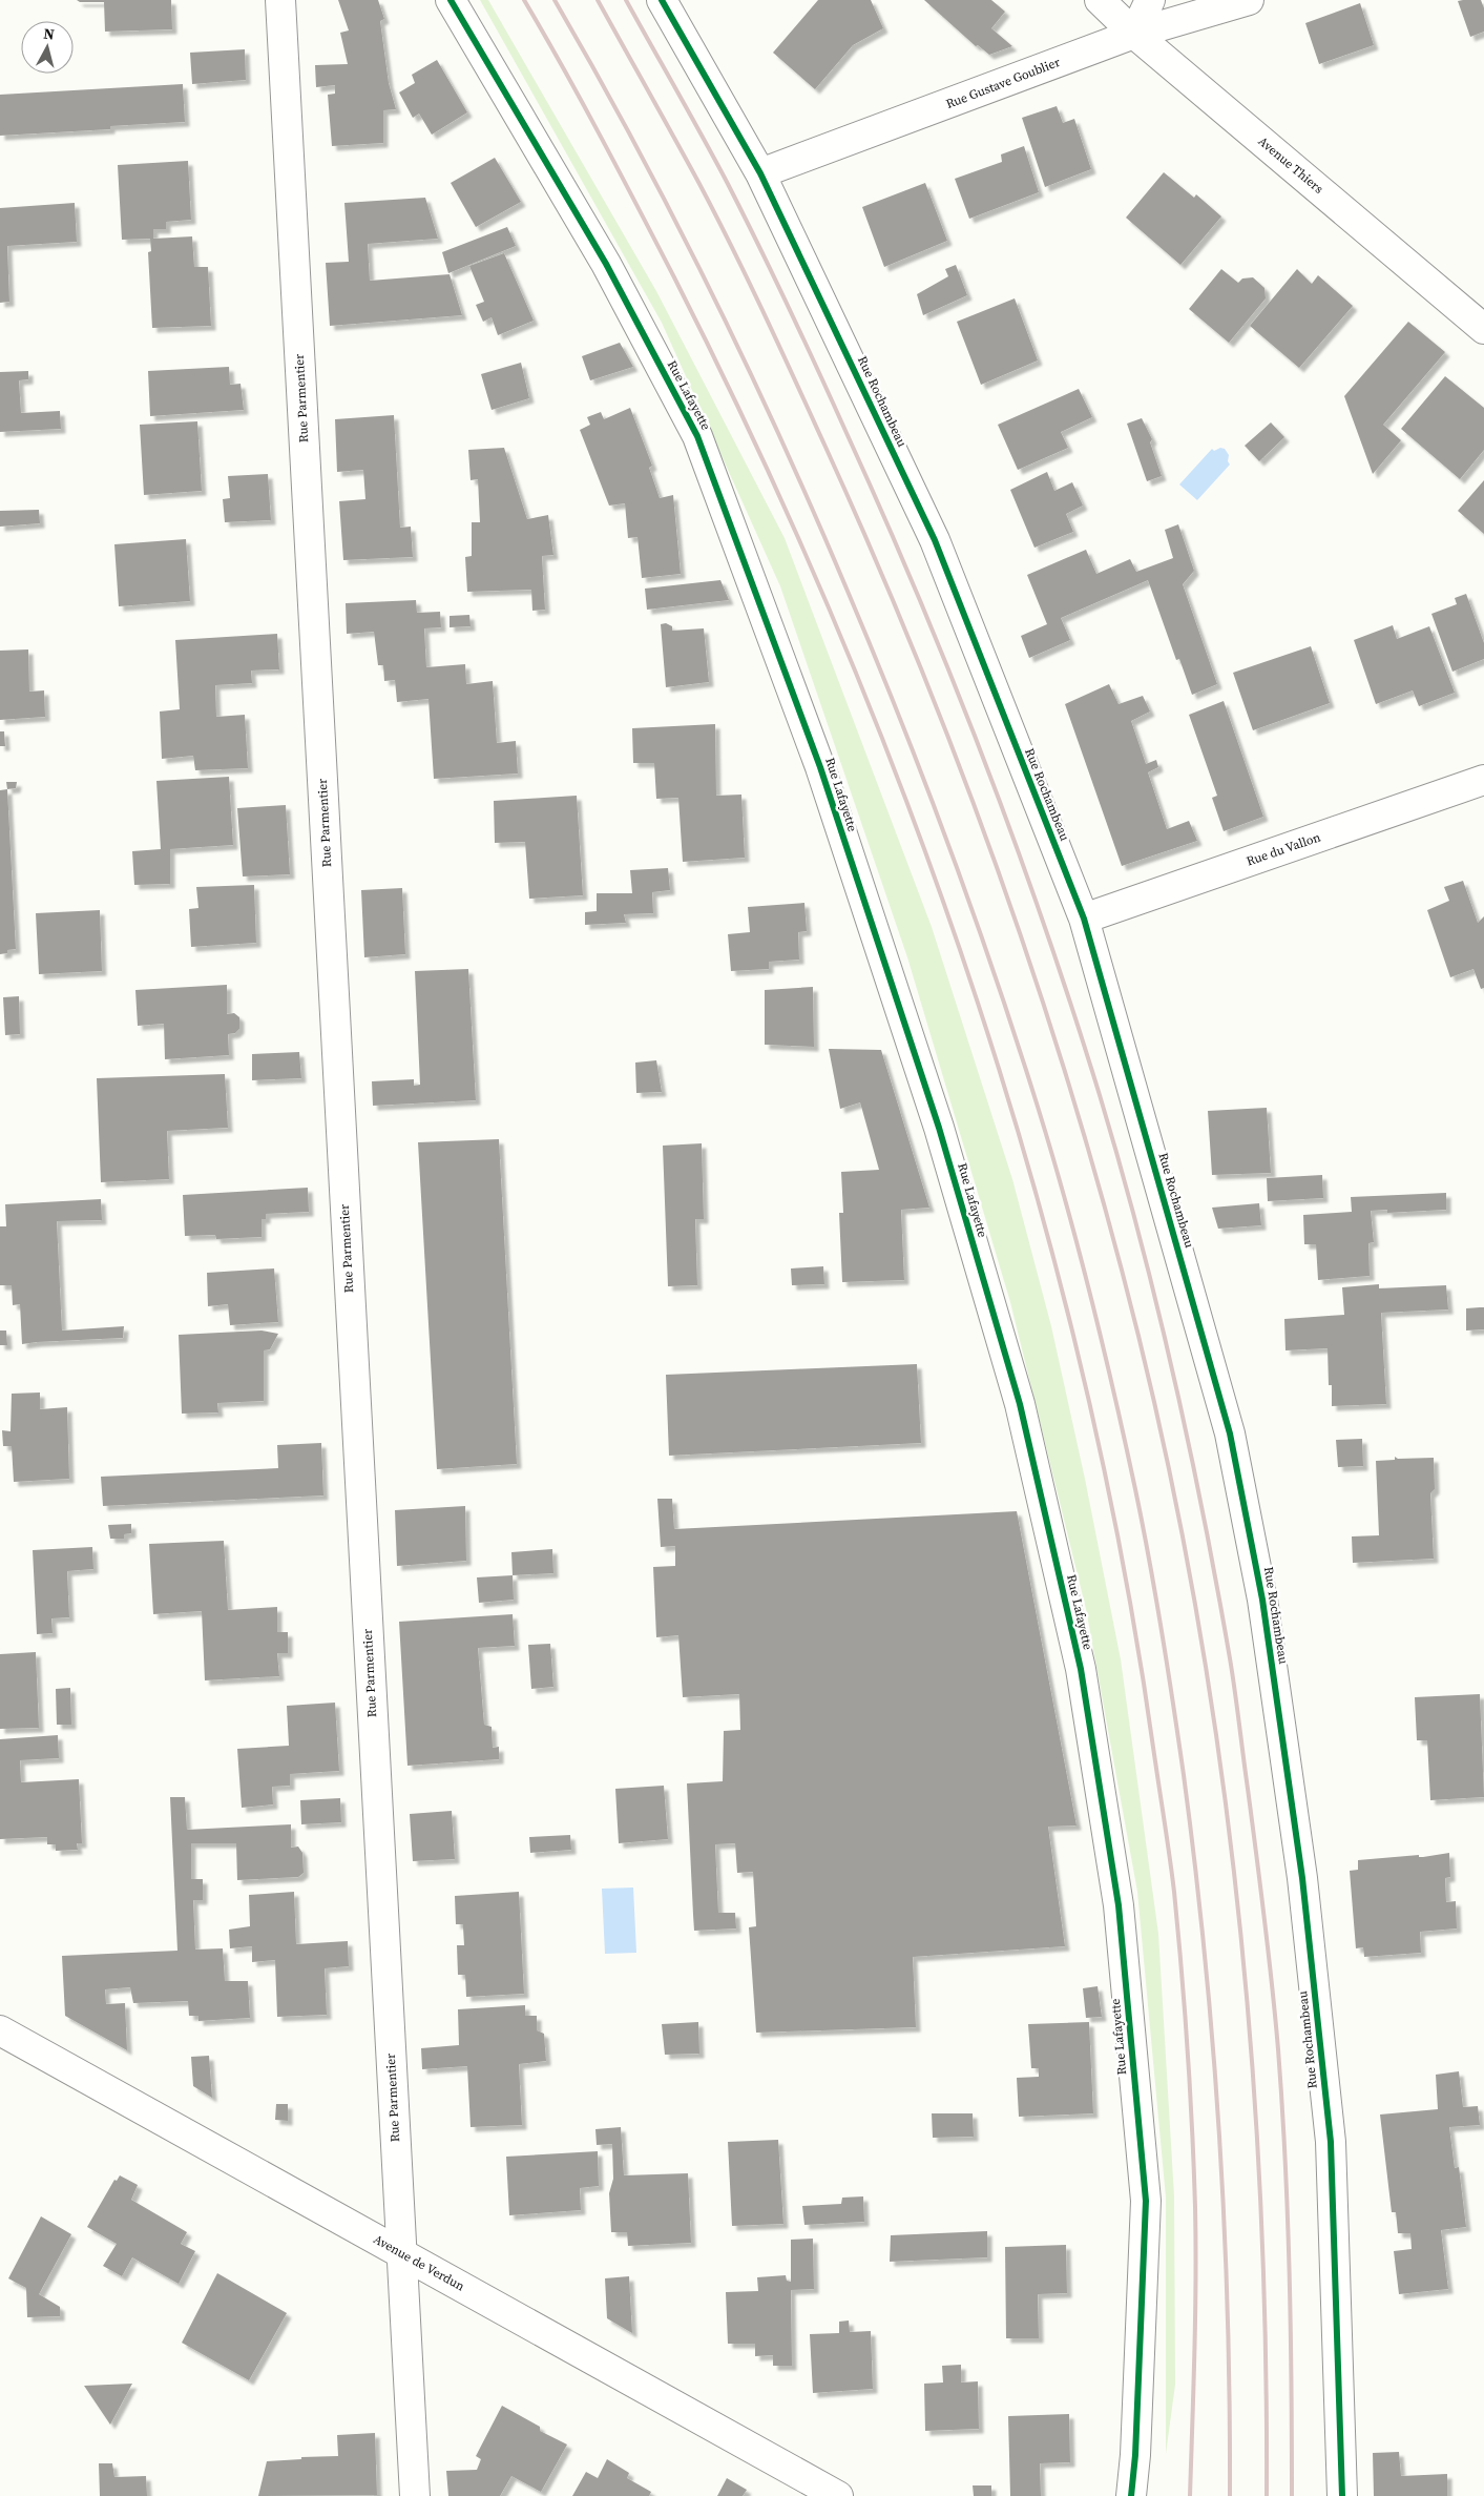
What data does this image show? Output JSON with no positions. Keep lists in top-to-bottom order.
{
  "streets": {
    "street": [
      "Rue Gustave Goublier",
      "Avenue Thiers",
      "Rue Lafayette",
      "Rue Parmentier",
      "Rue Rochambeau",
      "Rue du Vallon",
      "Avenue de Verdun"
    ]
  },
  "crossings": [
    ["Rue Gustave Goublier", "Avenue Thiers"],
    ["Rue Gustave Goublier", "Rue Rochambeau"],
    ["Rue Parmentier", "Avenue de Verdun"],
    ["Rue Rochambeau", "Rue du Vallon"]
  ],
  "north": "top"
}
